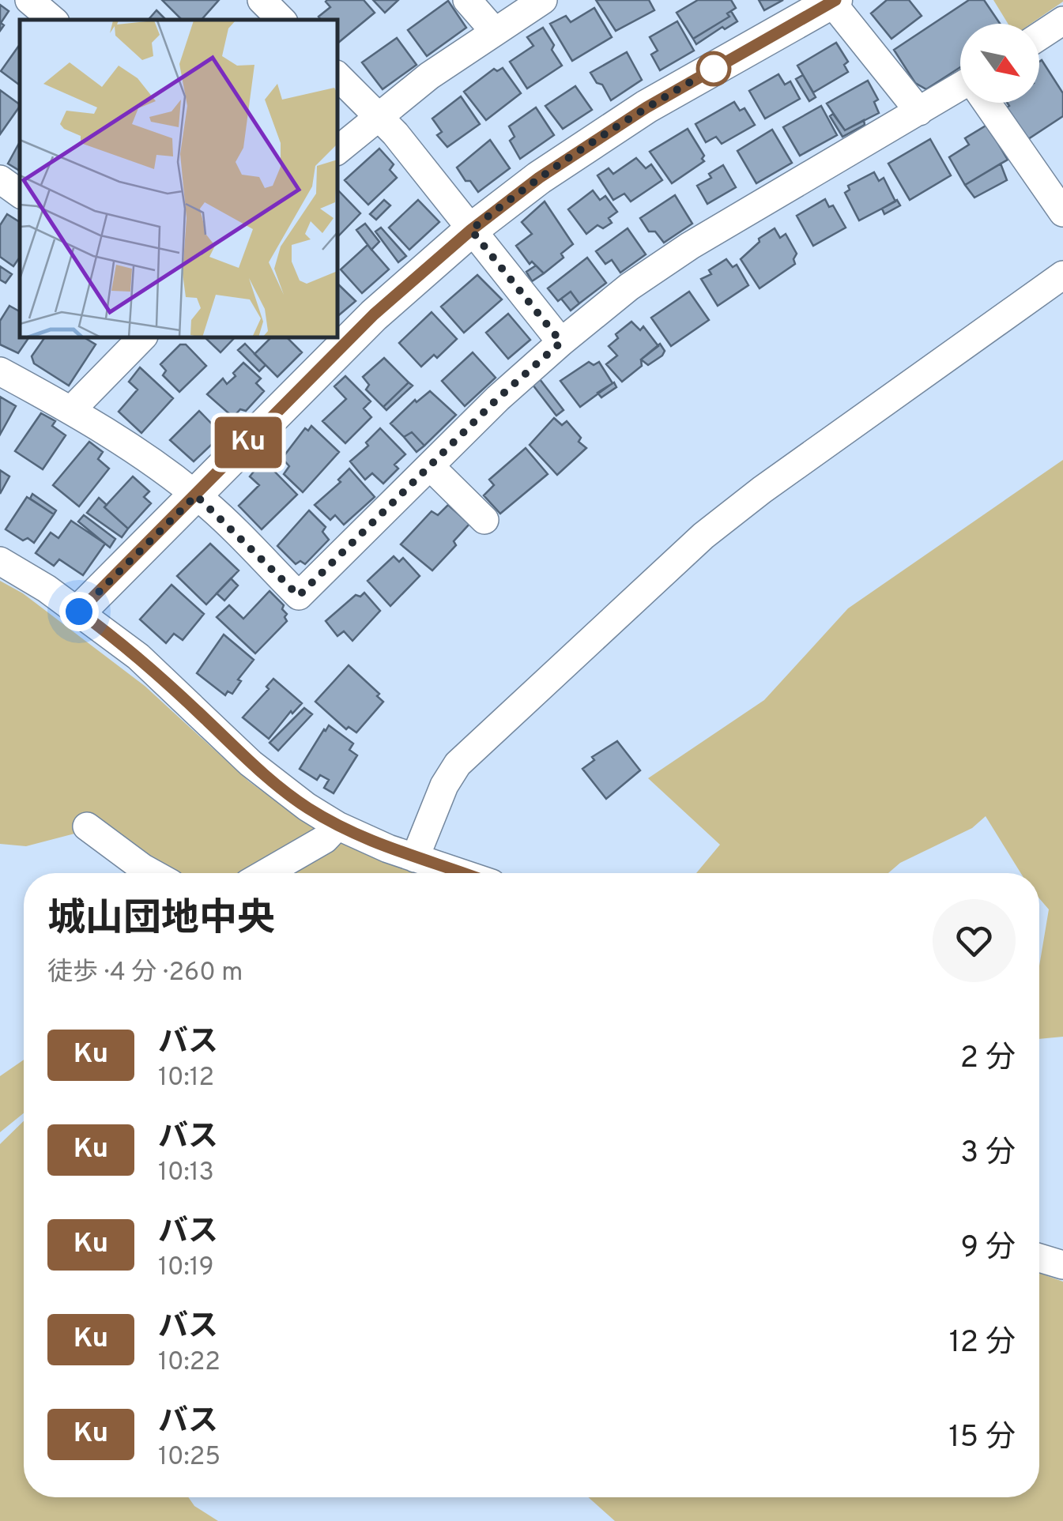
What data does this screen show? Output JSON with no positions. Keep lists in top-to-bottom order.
{
  "lines": ["bus line Ku"],
  "north": "bottom right",
  "page": {
    "on_map": "Ku",
    "heading": ["城山団地中央", "徒歩 · 4 分 · 260 m"],
    "list": [
      {
        "mark": "Ku",
        "name": "バス",
        "note": "10:12",
        "value": "2 分"
      },
      {
        "mark": "Ku",
        "name": "バス",
        "note": "10:13",
        "value": "3 分"
      },
      {
        "mark": "Ku",
        "name": "バス",
        "note": "10:19",
        "value": "9 分"
      },
      {
        "mark": "Ku",
        "name": "バス",
        "note": "10:22",
        "value": "12 分"
      },
      {
        "mark": "Ku",
        "name": "バス",
        "note": "10:25",
        "value": "15 分"
      }
    ]
  }
}
